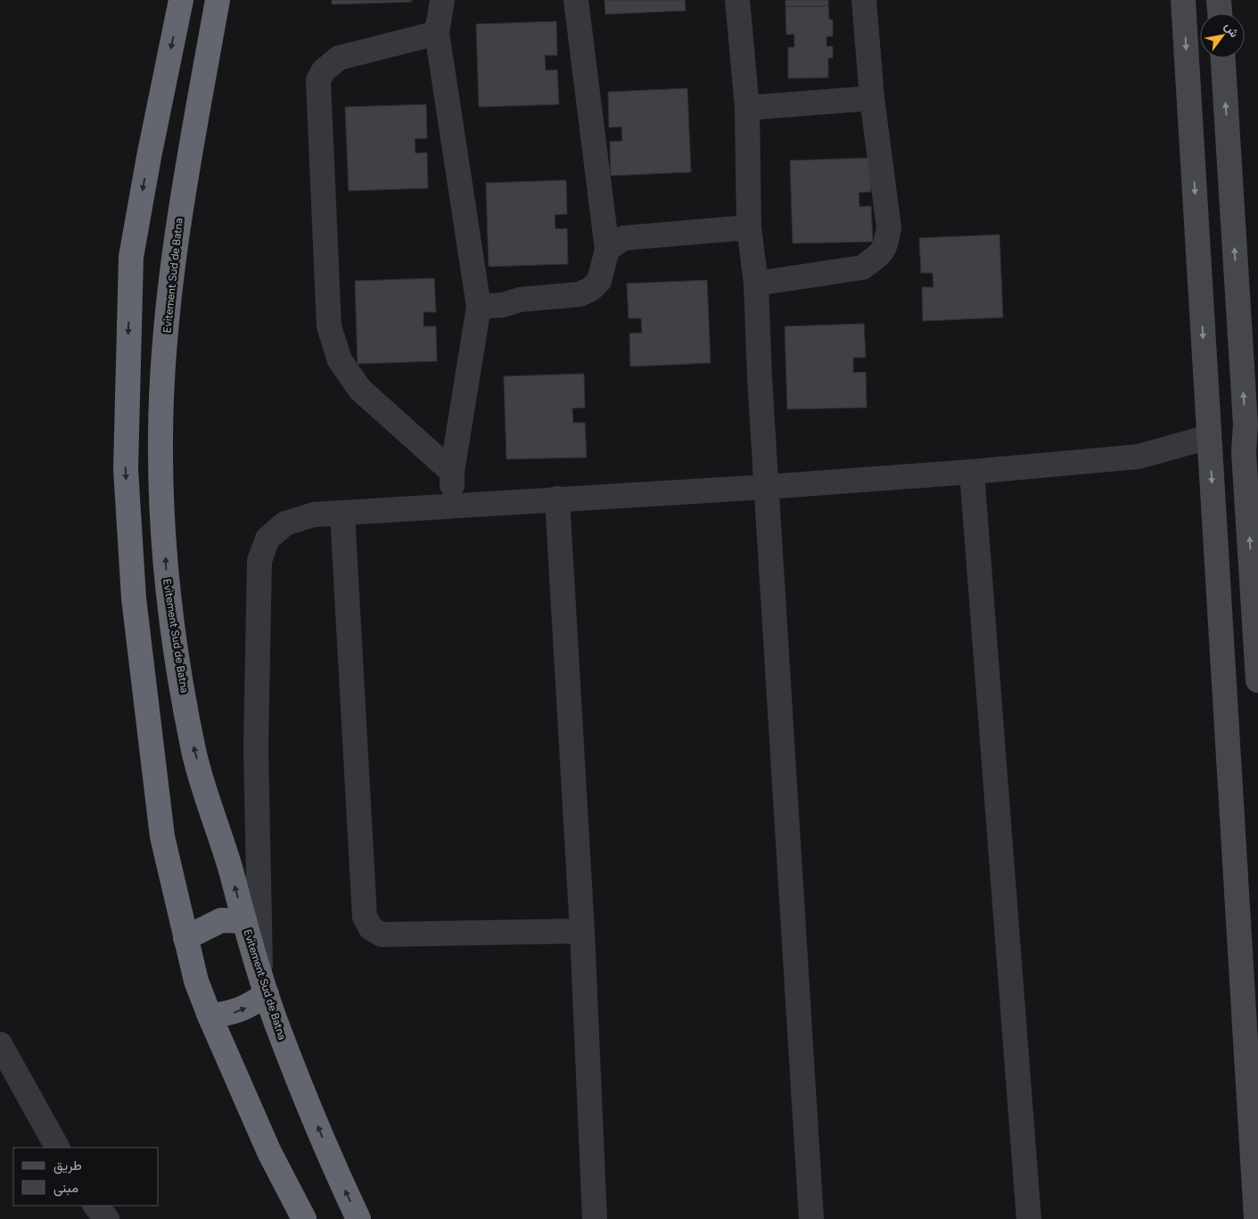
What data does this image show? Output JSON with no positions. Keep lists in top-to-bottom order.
{
  "streets": {
    "highway": ["Evitement Sud de Batna"]
  },
  "legend": ["طريق", "مبنى"],
  "north": "top right"
}
